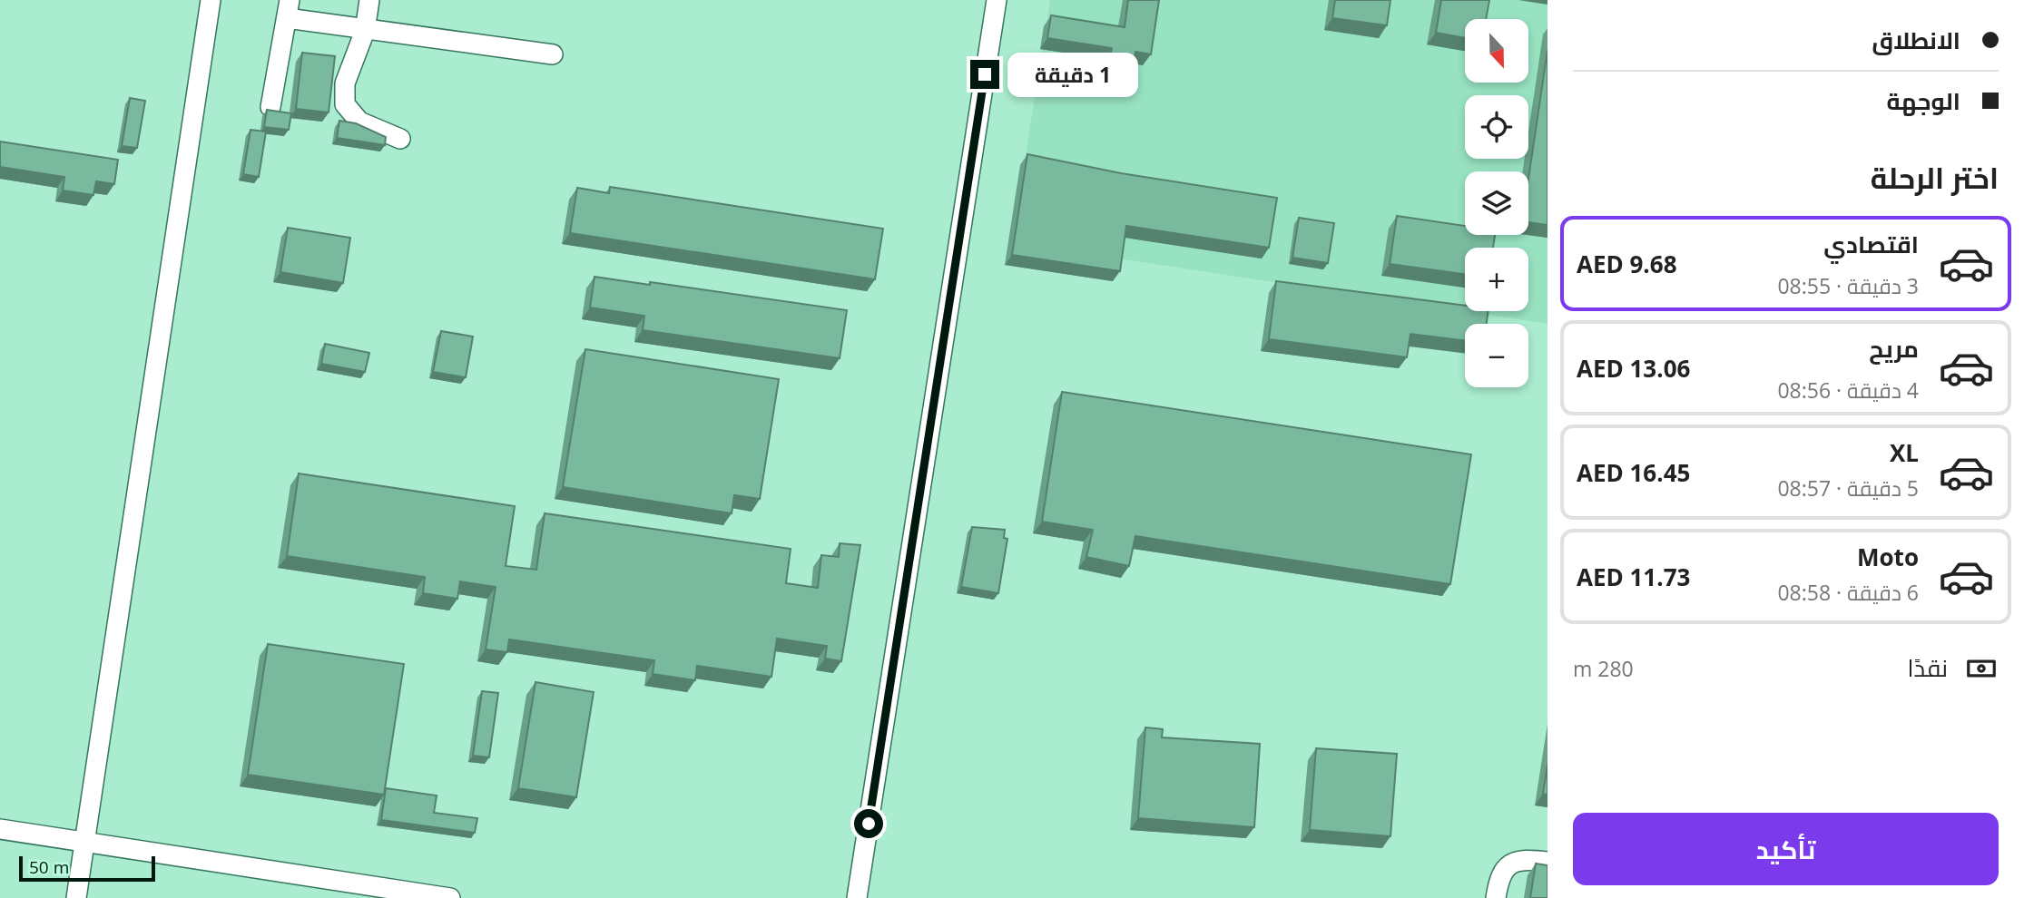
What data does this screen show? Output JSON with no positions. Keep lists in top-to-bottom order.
{
  "scale_bar": "50 m",
  "north": "bottom",
  "page": {
    "banner": ["الانطلاق", "الوجهة"],
    "map_buttons": ["+", "−"],
    "bubble": "1 دقيقة",
    "heading": "اختر الرحلة",
    "list": [
      {
        "name": "اقتصادي",
        "note": "3 دقيقة · 08:55",
        "value": "AED 9.68"
      },
      {
        "name": "مريح",
        "note": "4 دقيقة · 08:56",
        "value": "AED 13.06"
      },
      {
        "name": "XL",
        "note": "5 دقيقة · 08:57",
        "value": "AED 16.45"
      },
      {
        "name": "Moto",
        "note": "6 دقيقة · 08:58",
        "value": "AED 11.73"
      }
    ],
    "pay": ["نقدًا", "280 m"],
    "buttons": "تأكيد",
    "scale": "50 m"
  }
}
